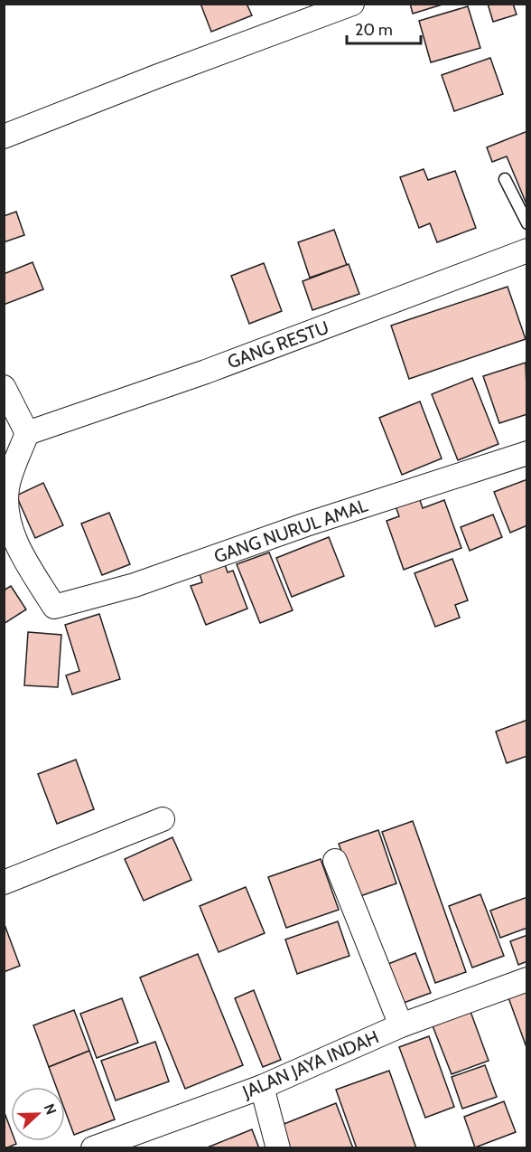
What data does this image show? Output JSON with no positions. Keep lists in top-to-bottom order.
{
  "streets": {
    "street": ["GANG RESTU", "GANG NURUL AMAL", "JALAN JAYA INDAH"]
  },
  "crossings": [
    ["GANG RESTU", "GANG NURUL AMAL"]
  ],
  "scale_bar": "20 m",
  "north": "right"
}
